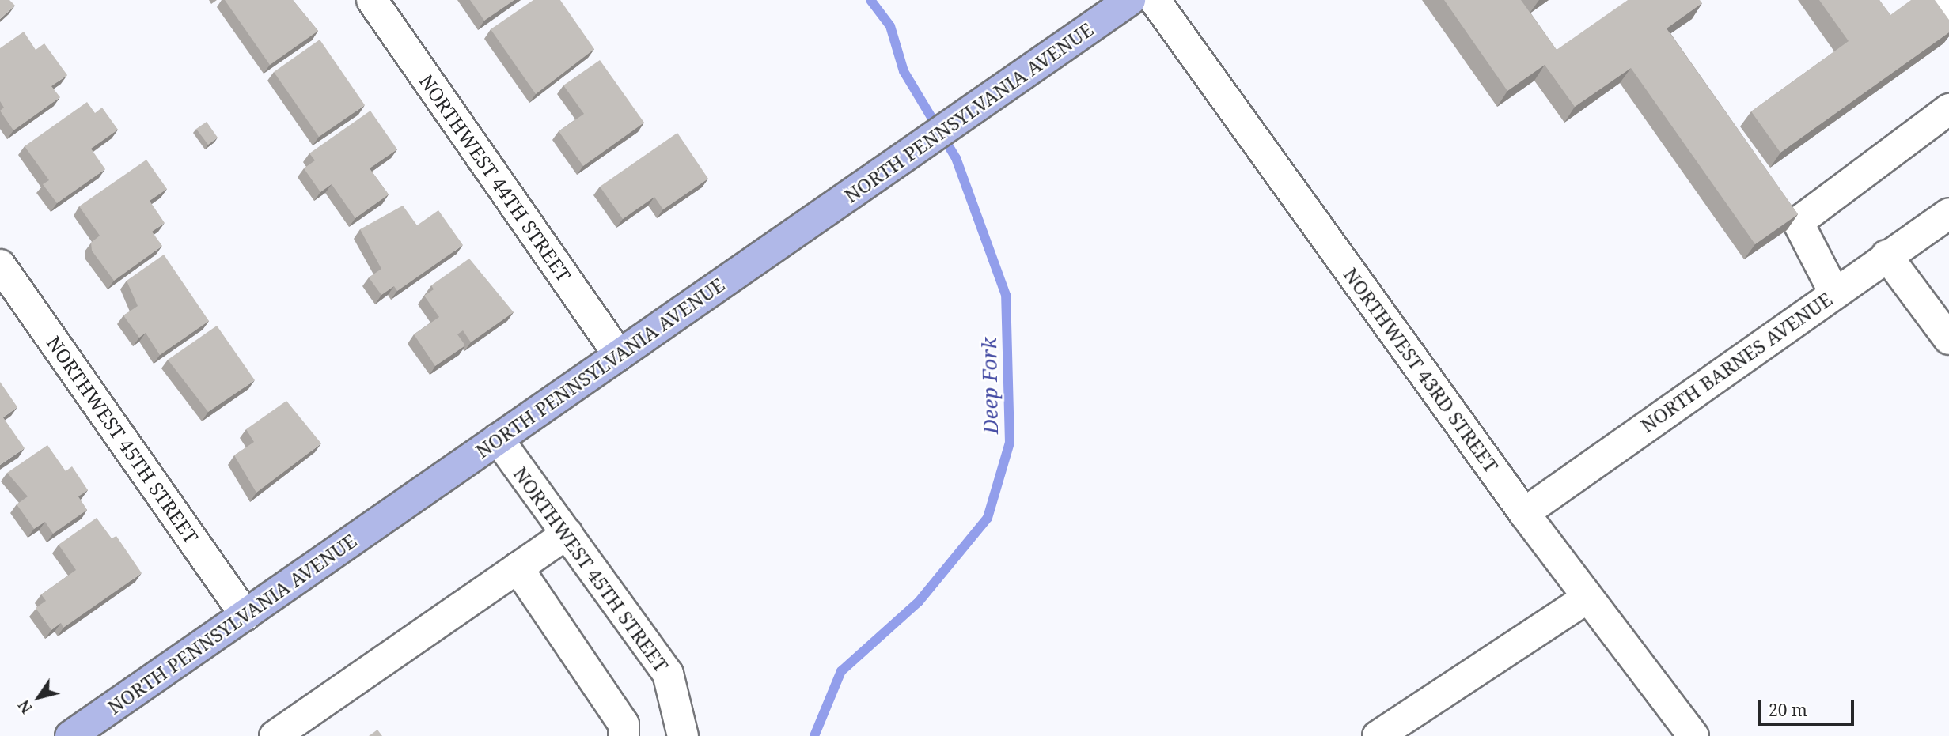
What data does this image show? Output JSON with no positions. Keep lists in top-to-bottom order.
{
  "streets": {
    "main road": ["NORTH PENNSYLVANIA AVENUE"],
    "street": [
      "NORTHWEST 44TH STREET",
      "NORTH BARNES AVENUE",
      "NORTHWEST 43RD STREET",
      "NORTHWEST 45TH STREET"
    ]
  },
  "crossings": [
    ["NORTH PENNSYLVANIA AVENUE", "NORTHWEST 44TH STREET"],
    ["NORTH PENNSYLVANIA AVENUE", "NORTHWEST 45TH STREET"],
    ["NORTH BARNES AVENUE", "NORTHWEST 43RD STREET"]
  ],
  "water": ["Deep Fork"],
  "scale_bar": "20 m",
  "north": "bottom left"
}
